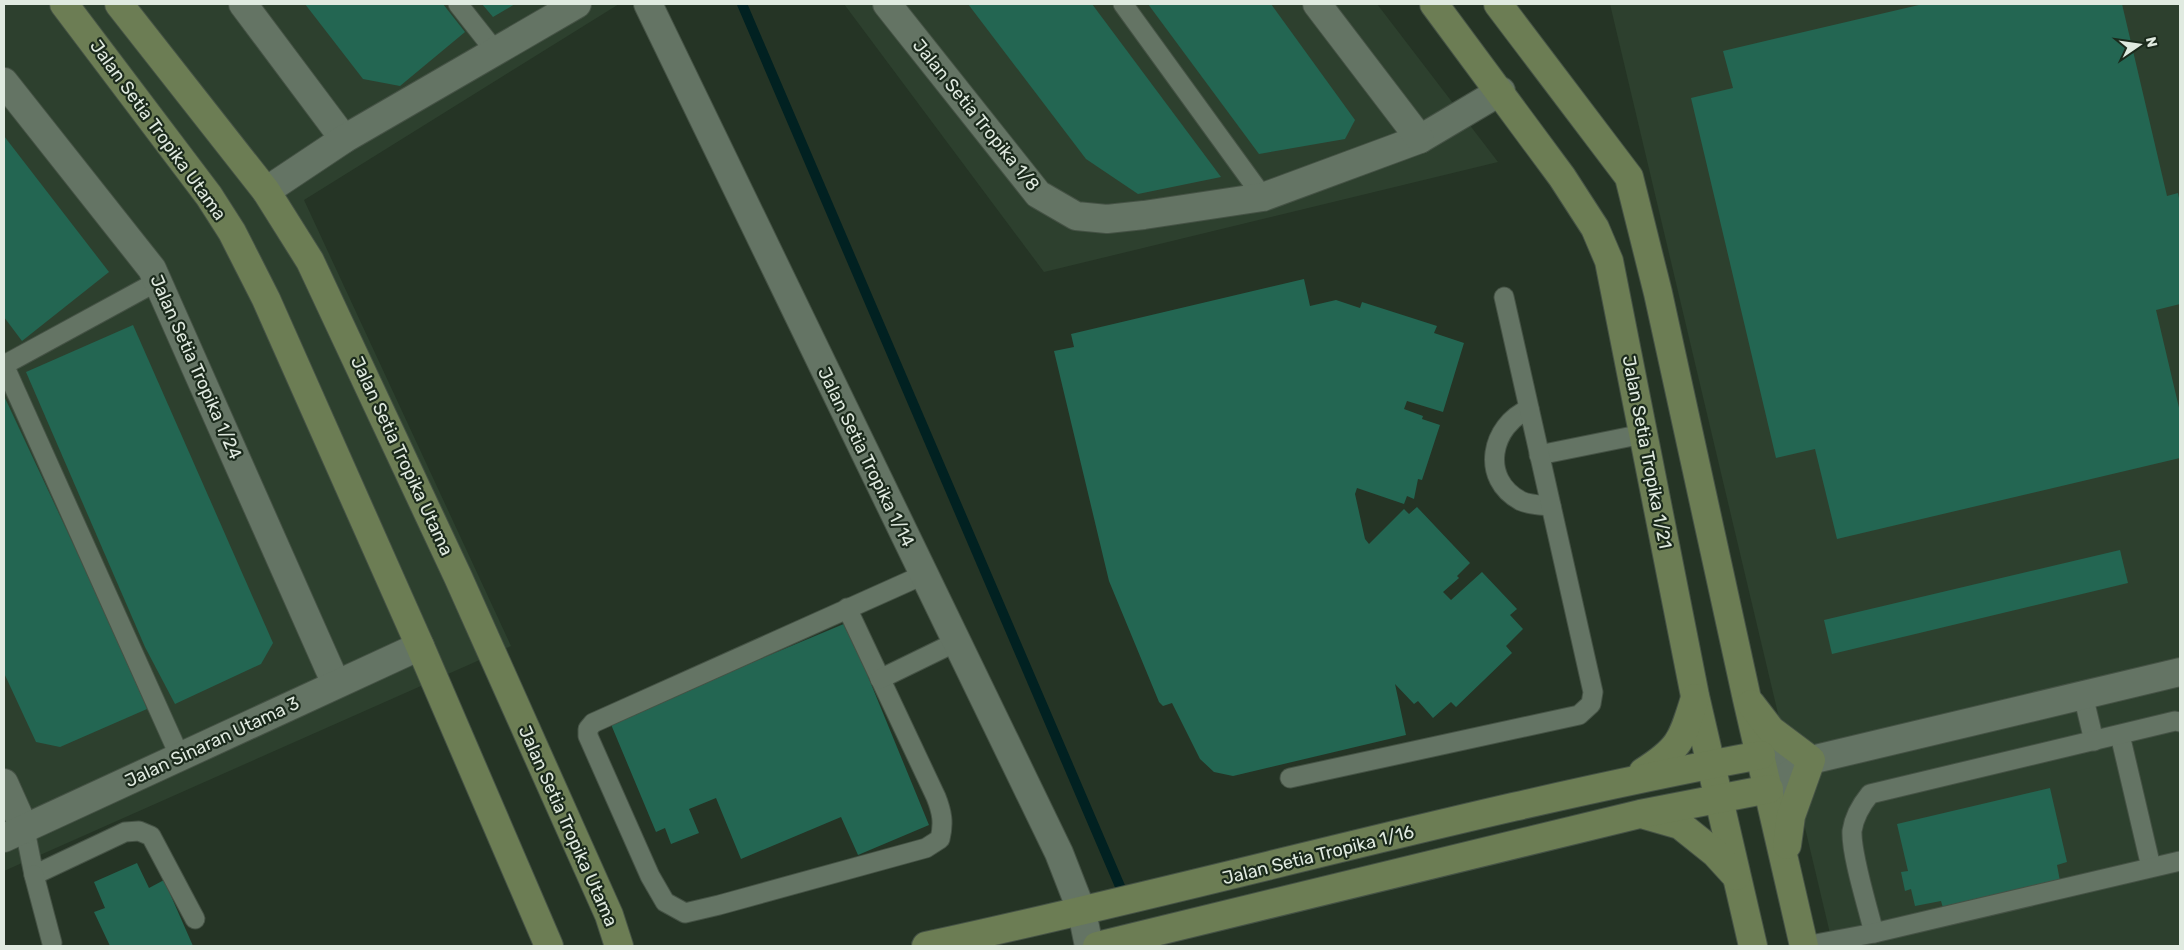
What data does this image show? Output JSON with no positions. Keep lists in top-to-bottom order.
{
  "streets": {
    "street": [
      "Jalan Setia Tropika 1/8",
      "Jalan Setia Tropika Utama",
      "Jalan Setia Tropika 1/24",
      "Jalan Setia Tropika 1/21",
      "Jalan Setia Tropika 1/14",
      "Jalan Sinaran Utama 3",
      "Jalan Setia Tropika 1/16"
    ]
  },
  "crossings": [
    ["Jalan Setia Tropika 1/8", "Jalan Setia Tropika 1/21"],
    ["Jalan Setia Tropika Utama", "Jalan Sinaran Utama 3"],
    ["Jalan Setia Tropika 1/24", "Jalan Sinaran Utama 3"],
    ["Jalan Setia Tropika 1/21", "Jalan Setia Tropika 1/16"],
    ["Jalan Setia Tropika 1/14", "Jalan Setia Tropika 1/16"]
  ],
  "north": "right"
}
